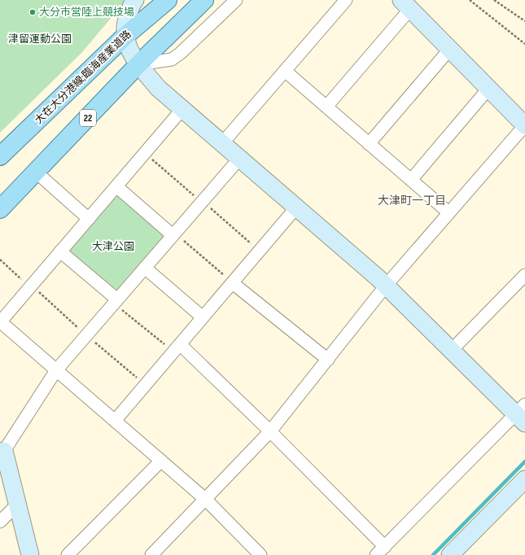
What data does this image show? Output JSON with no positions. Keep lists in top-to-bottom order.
{
  "streets": {
    "main road": ["大在大分港線;臨海産業道路", "22"]
  },
  "districts": ["大津町一丁目"],
  "parks": ["津留運動公園", "大津公園"],
  "places": ["大分市営陸上競技場"]
}
